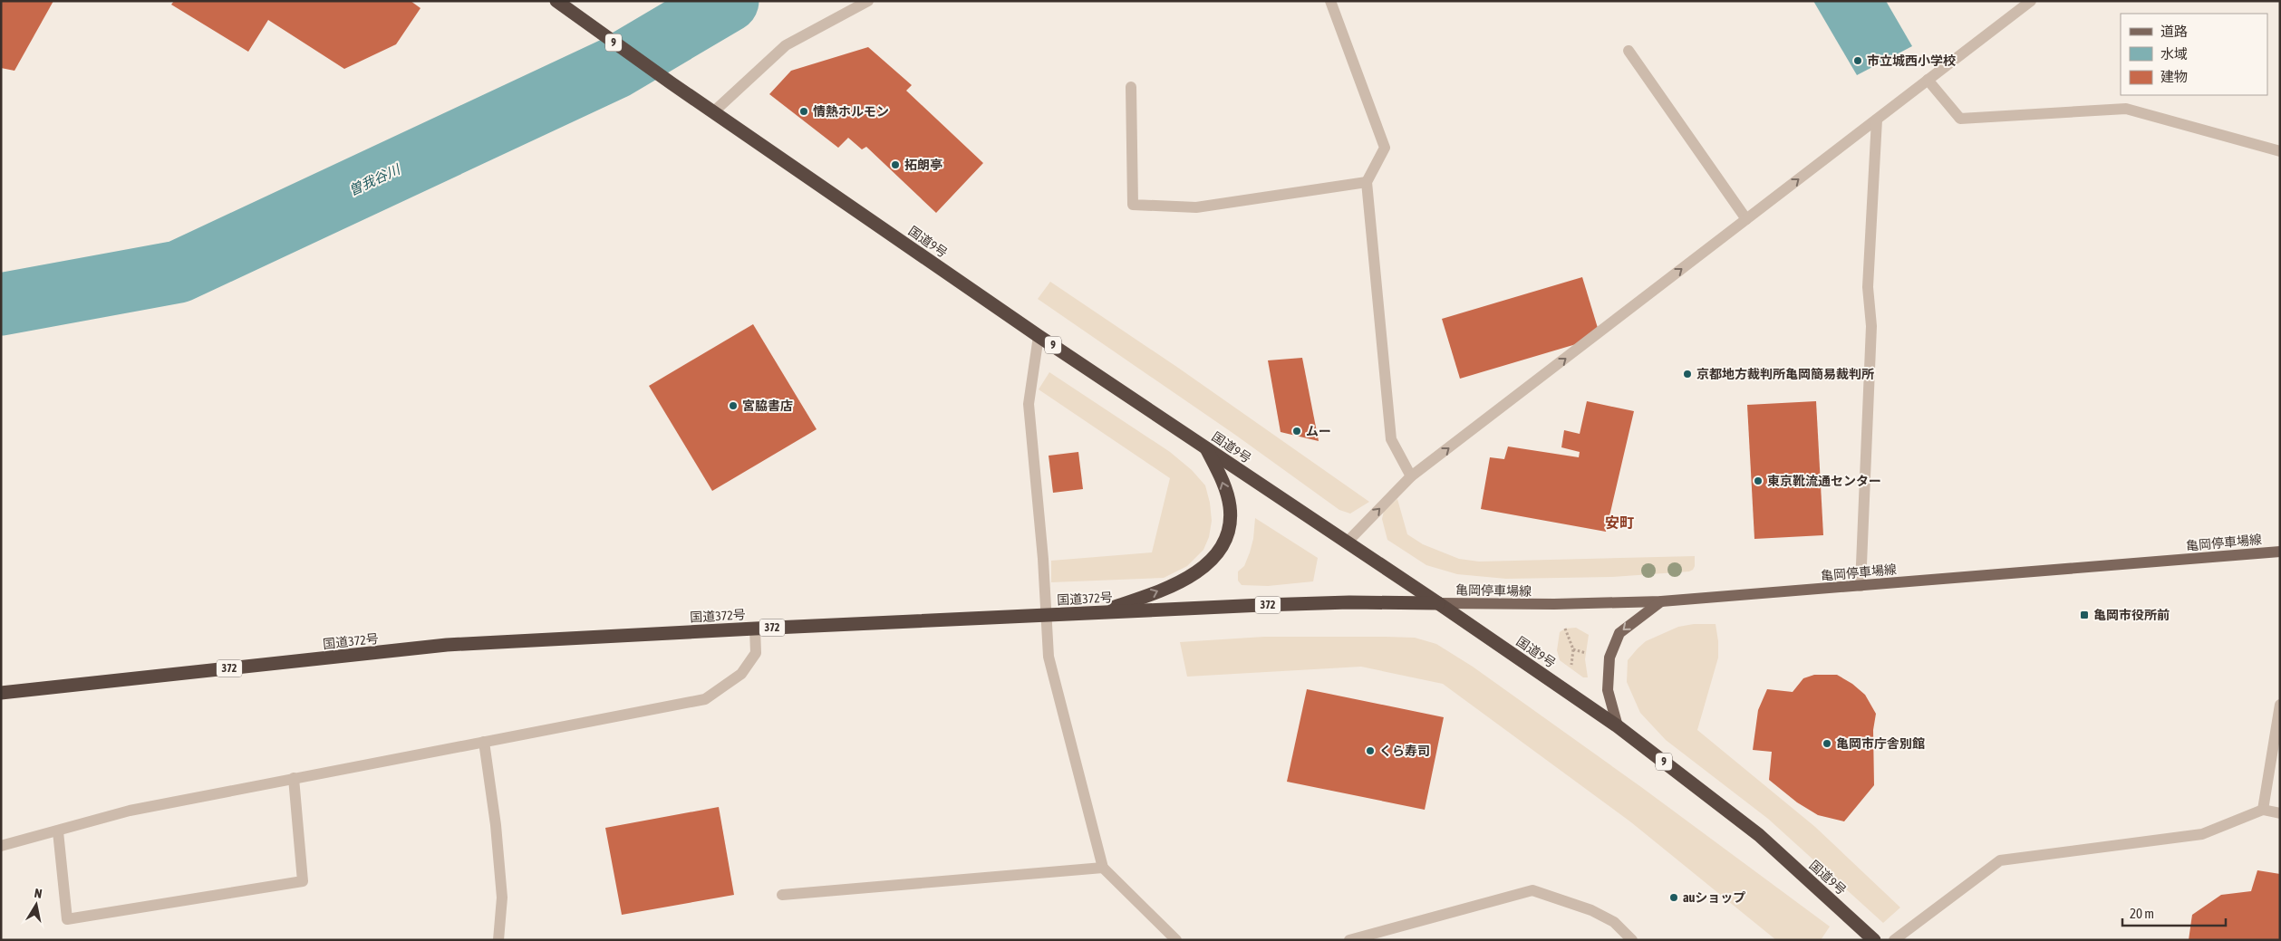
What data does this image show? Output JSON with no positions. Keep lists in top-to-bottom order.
{
  "streets": {
    "highway": [
      "9",
      "国道9号",
      "国道372号",
      "372"
    ],
    "main road": ["亀岡停車場線"]
  },
  "crossings": [
    ["国道9号", "亀岡停車場線"],
    ["国道9号", "国道372号"],
    ["亀岡停車場線", "国道372号"]
  ],
  "districts": ["安町"],
  "water": ["曽我谷川"],
  "places": {
    "other": [
      "市立城西小学校",
      "情熱ホルモン",
      "拓朗亭",
      "京都地方裁判所亀岡簡易裁判所",
      "宮脇書店",
      "ムー",
      "東京靴流通センター",
      "亀岡市庁舎別館",
      "くら寿司",
      "auショップ"
    ],
    "transit": ["亀岡市役所前"]
  },
  "legend": ["道路", "水域", "建物"],
  "scale_bar": "20 m",
  "north": "top"
}
